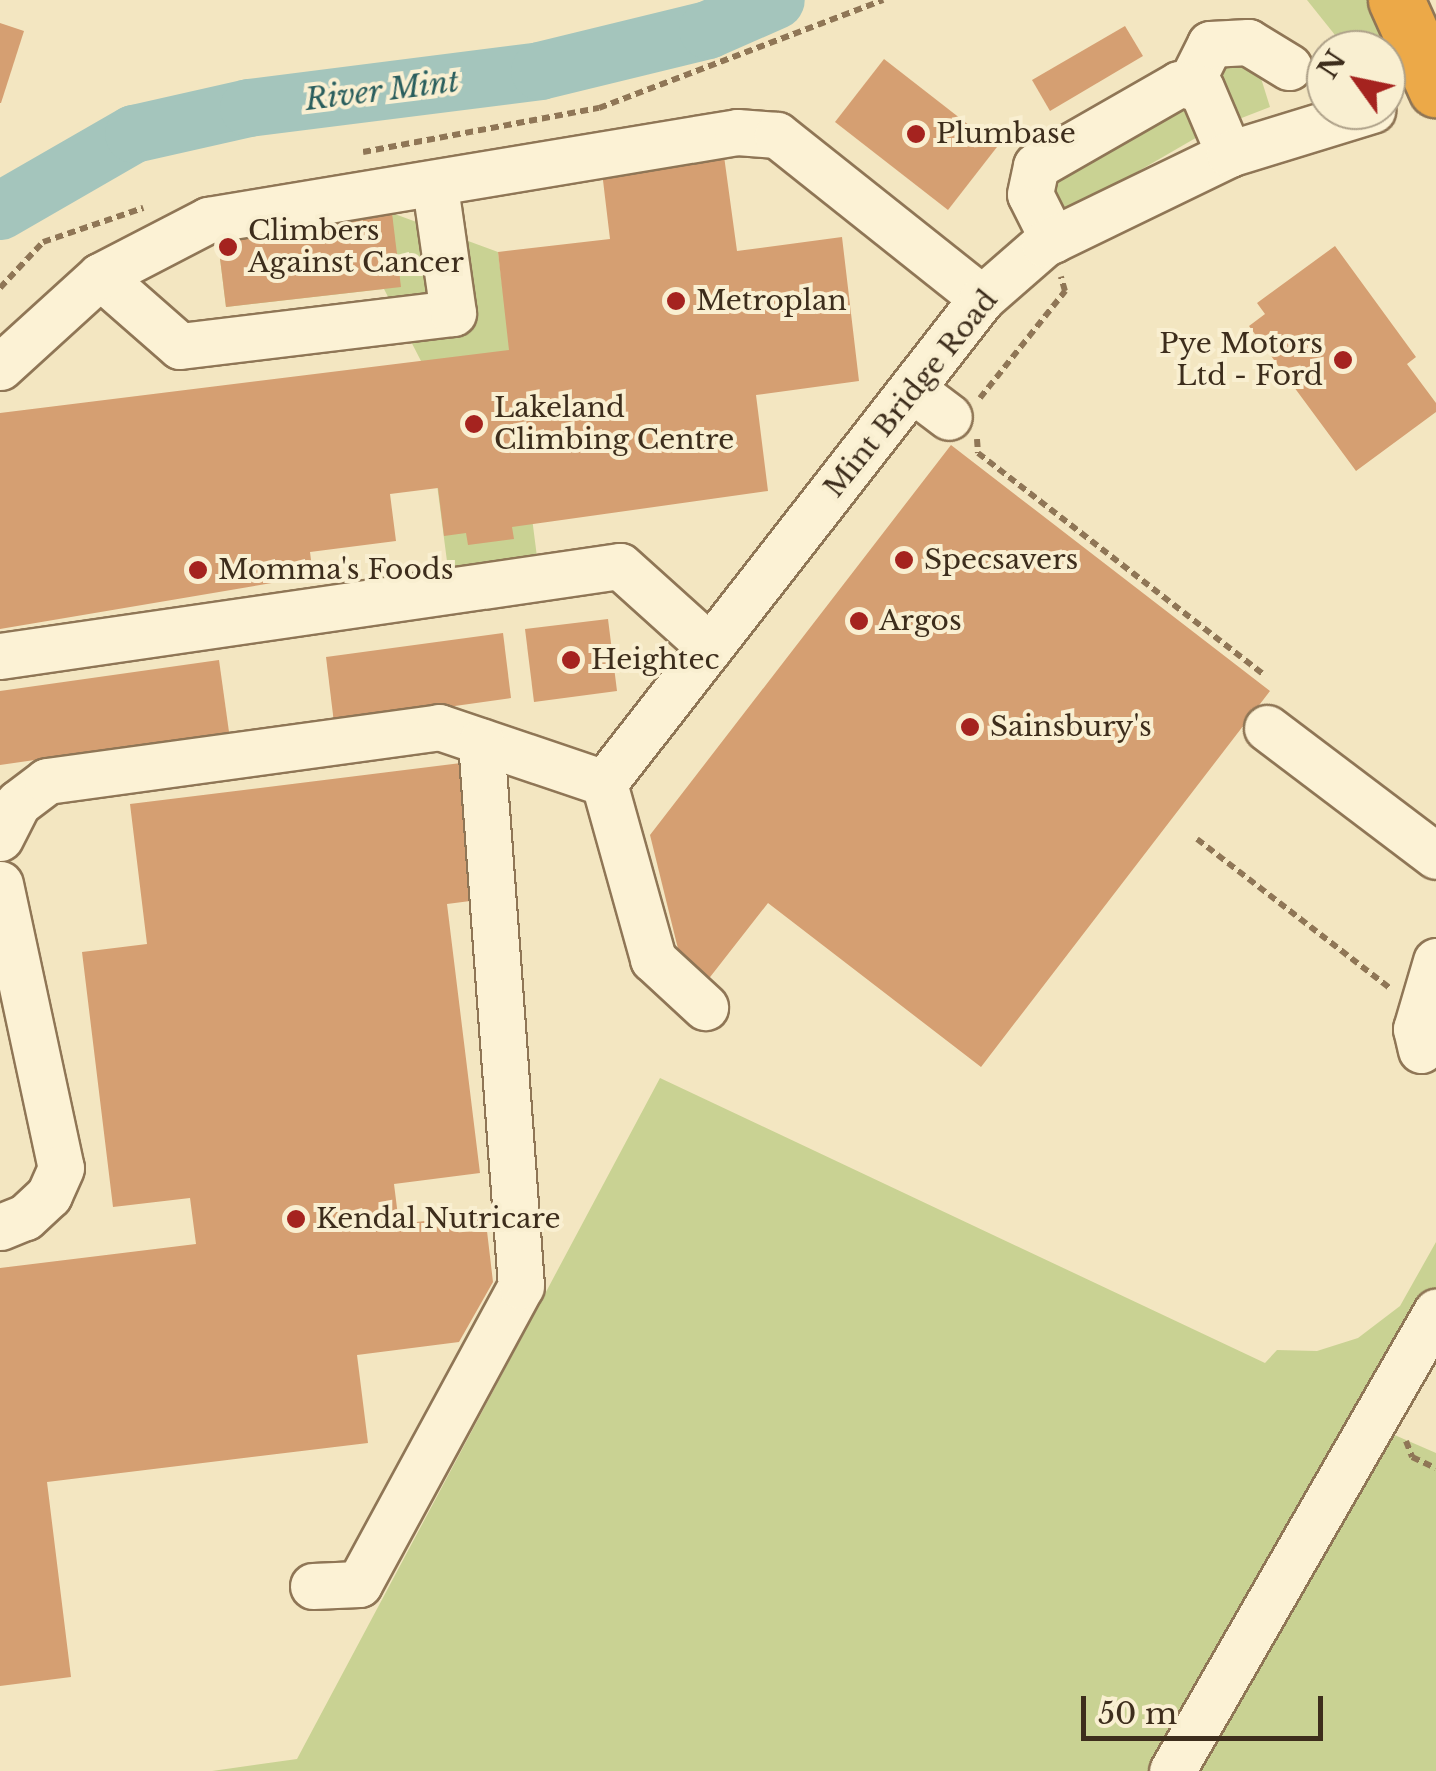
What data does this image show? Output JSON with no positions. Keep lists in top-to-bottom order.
{
  "streets": {
    "street": ["Mint Bridge Road"]
  },
  "water": ["River Mint"],
  "places": [
    "Plumbase",
    "Climbers Against Cancer",
    "Metroplan",
    "Pye Motors Ltd - Ford",
    "Lakeland Climbing Centre",
    "Specsavers",
    "Momma's Foods",
    "Argos",
    "Heightec",
    "Sainsbury's",
    "Kendal Nutricare"
  ],
  "scale_bar": "50 m",
  "north": "top left"
}
